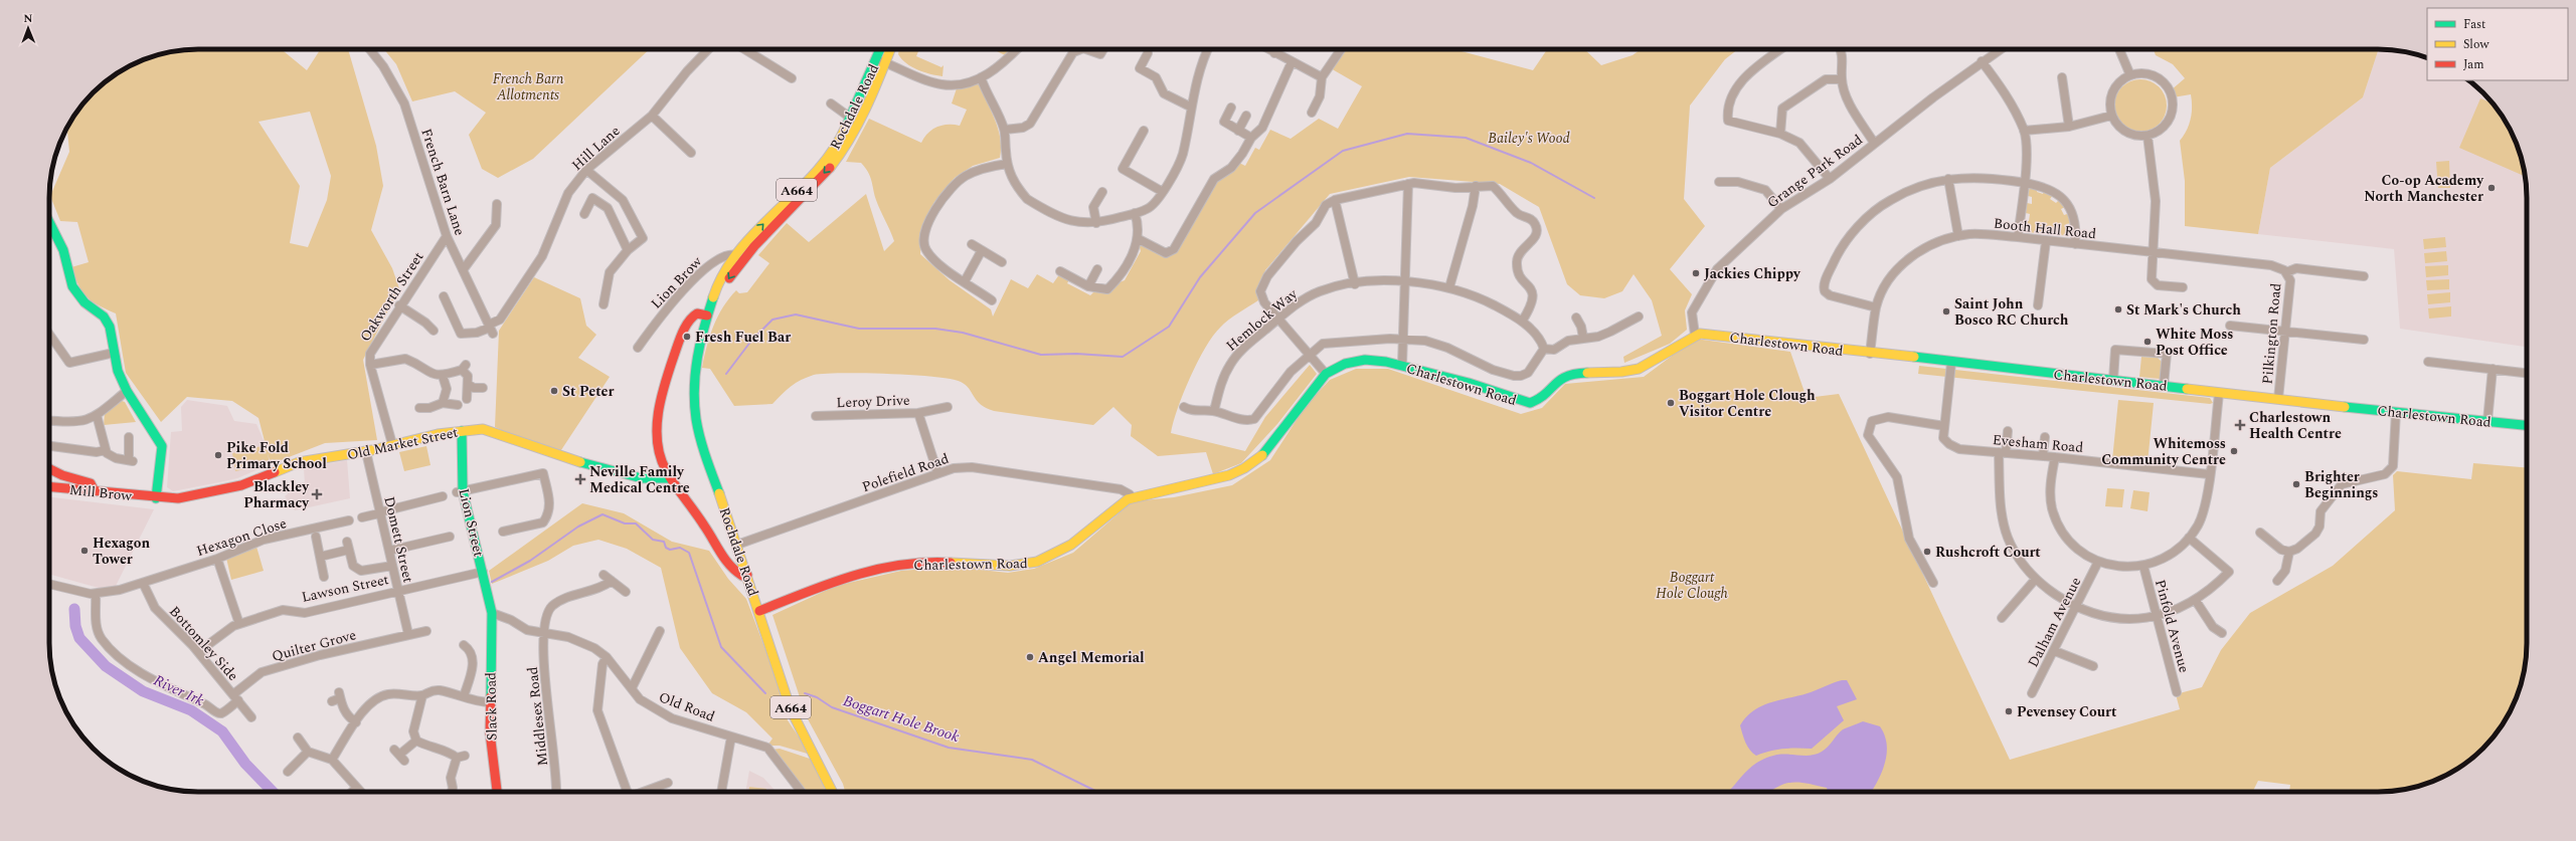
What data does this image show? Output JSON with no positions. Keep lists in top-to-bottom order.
{
  "streets": {
    "street": [
      "Rochdale Road",
      "Hill Lane",
      "Grange Park Road",
      "French Barn Lane",
      "A664",
      "Booth Hall Road",
      "Lion Brow",
      "Oakworth Street",
      "Hemlock Way",
      "Pilkington Road",
      "Charlestown Road",
      "Leroy Drive",
      "Old Market Street",
      "Evesham Road",
      "Polefield Road",
      "Mill Brow",
      "Lion Street",
      "Hexagon Close",
      "Domett Street",
      "Lawson Street",
      "Dalham Avenue",
      "Pinfold Avenue",
      "Bottomley Side",
      "Quilter Grove",
      "Slack Road",
      "Old Road",
      "Middlesex Road"
    ]
  },
  "crossings": [
    ["Rochdale Road", "Lion Brow"],
    ["Rochdale Road", "Charlestown Road"],
    ["Rochdale Road", "Polefield Road"],
    ["Hill Lane", "French Barn Lane"],
    ["Grange Park Road", "Charlestown Road"],
    ["French Barn Lane", "Oakworth Street"],
    ["Booth Hall Road", "Pilkington Road"],
    ["Booth Hall Road", "Charlestown Road"],
    ["Oakworth Street", "Old Market Street"],
    ["Pilkington Road", "Charlestown Road"],
    ["Charlestown Road", "Evesham Road"],
    ["Charlestown Road", "Polefield Road"],
    ["Leroy Drive", "Polefield Road"],
    ["Old Market Street", "Mill Brow"],
    ["Old Market Street", "Lion Street"],
    ["Old Market Street", "Domett Street"],
    ["Lion Street", "Lawson Street"],
    ["Lion Street", "Slack Road"],
    ["Lion Street", "Old Road"],
    ["Hexagon Close", "Bottomley Side"],
    ["Hexagon Close", "Quilter Grove"],
    ["Domett Street", "Lawson Street"],
    ["Domett Street", "Quilter Grove"],
    ["Lawson Street", "Bottomley Side"],
    ["Bottomley Side", "Quilter Grove"],
    ["Slack Road", "Old Road"],
    ["Old Road", "Middlesex Road"]
  ],
  "water": ["River Irk", "Boggart Hole Brook"],
  "parks": ["French Barn Allotments", "Bailey's Wood", "Boggart Hole Clough"],
  "places": {
    "other": [
      "Co-op Academy North Manchester",
      "Jackies Chippy",
      "St Mark's Church",
      "Saint John Bosco RC Church",
      "Fresh Fuel Bar",
      "White Moss Post Office",
      "St Peter",
      "Boggart Hole Clough Visitor Centre",
      "Whitemoss Community Centre",
      "Pike Fold Primary School",
      "Brighter Beginnings",
      "Hexagon Tower",
      "Rushcroft Court",
      "Angel Memorial",
      "Pevensey Court"
    ],
    "health": ["Charlestown Health Centre", "Neville Family Medical Centre", "Blackley Pharmacy"]
  },
  "legend": ["Fast", "Slow", "Jam"],
  "north": "top"
}
